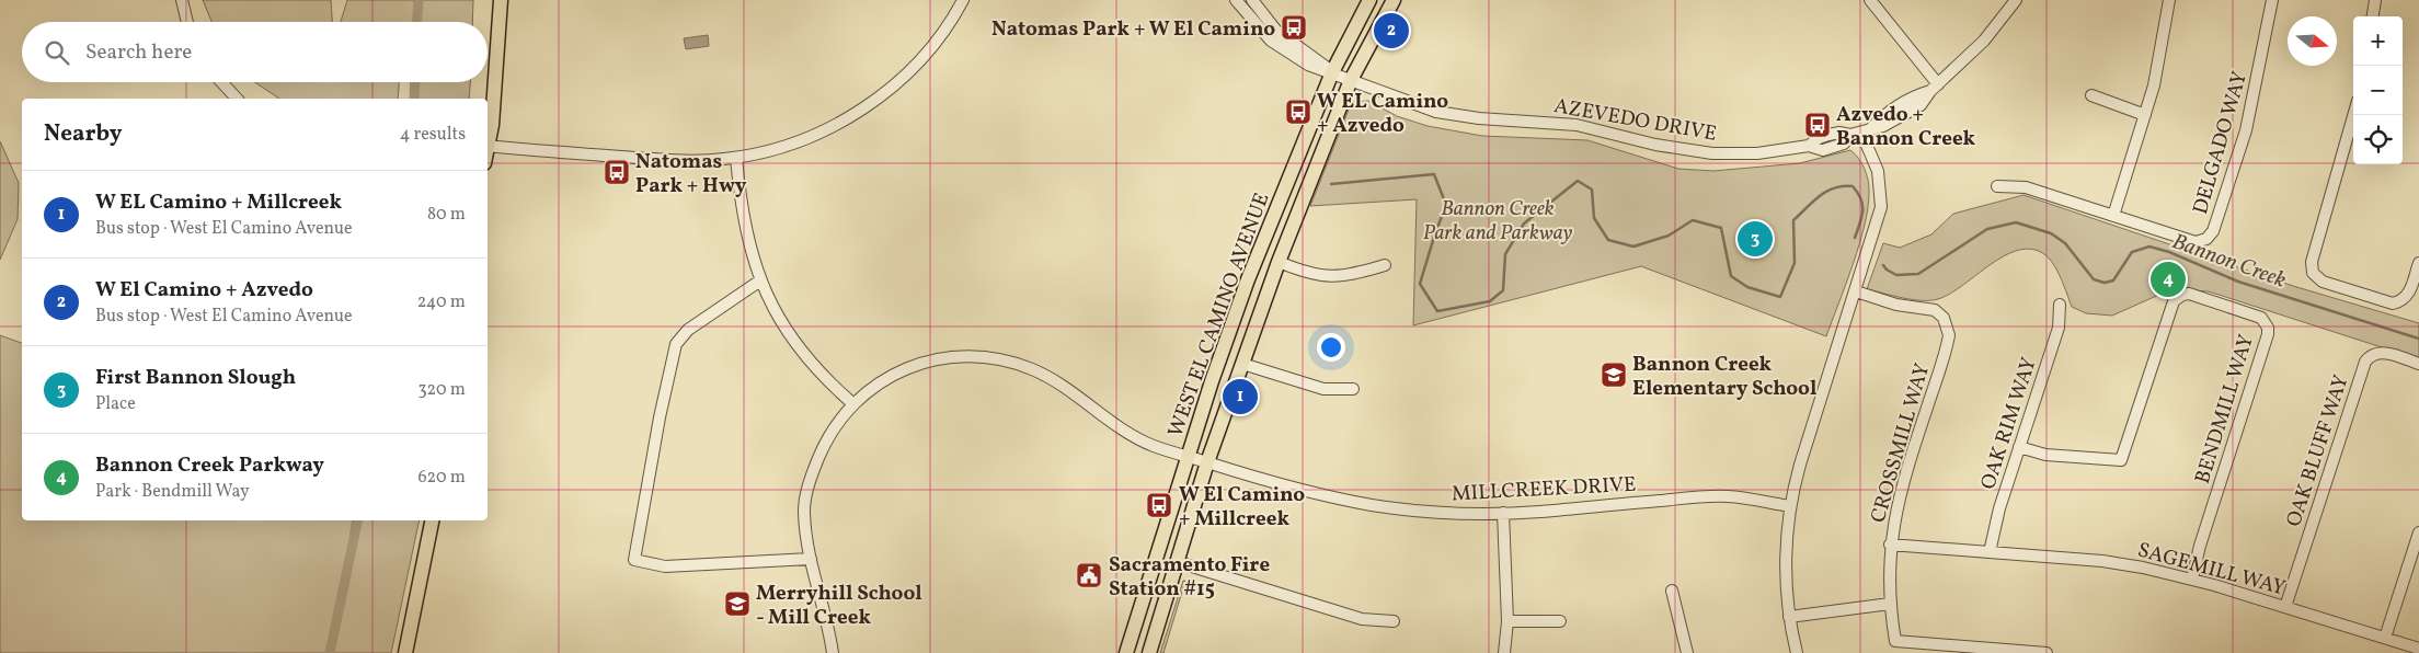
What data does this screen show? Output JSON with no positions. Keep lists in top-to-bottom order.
{
  "streets": {
    "main road": ["WEST EL CAMINO AVENUE"],
    "street": [
      "AZEVEDO DRIVE",
      "DELGADO WAY",
      "BENDMILL WAY",
      "OAK RIM WAY",
      "CROSSMILL WAY",
      "OAK BLUFF WAY",
      "MILLCREEK DRIVE",
      "SAGEMILL WAY"
    ]
  },
  "crossings": [
    ["AZEVEDO DRIVE", "WEST EL CAMINO AVENUE"],
    ["WEST EL CAMINO AVENUE", "MILLCREEK DRIVE"],
    ["BENDMILL WAY", "OAK RIM WAY"],
    ["BENDMILL WAY", "SAGEMILL WAY"],
    ["OAK RIM WAY", "SAGEMILL WAY"],
    ["CROSSMILL WAY", "SAGEMILL WAY"],
    ["OAK BLUFF WAY", "SAGEMILL WAY"]
  ],
  "water": ["Bannon Creek"],
  "parks": ["Bannon Creek Park and Parkway"],
  "places": {
    "bus stop": [
      "Natomas Park + W El Camino",
      "W EL Camino + Azvedo",
      "Azvedo + Bannon Creek",
      "Natomas Park + Hwy",
      "W El Camino + Millcreek"
    ],
    "school or university": ["Bannon Creek Elementary School", "Merryhill School - Mill Creek"],
    "public building": ["Sacramento Fire Station #15"]
  },
  "north": "right",
  "page": {
    "pins": [
      "2",
      "3",
      "4",
      "1"
    ],
    "map_buttons": ["+", "−"],
    "search": "Search here",
    "heading": ["Nearby", "4 results"],
    "list": [
      {
        "mark": "1",
        "name": "W EL Camino + Millcreek",
        "note": "Bus stop · West El Camino Avenue",
        "value": "80 m"
      },
      {
        "mark": "2",
        "name": "W El Camino + Azvedo",
        "note": "Bus stop · West El Camino Avenue",
        "value": "240 m"
      },
      {
        "mark": "3",
        "name": "First Bannon Slough",
        "note": "Place",
        "value": "320 m"
      },
      {
        "mark": "4",
        "name": "Bannon Creek Parkway",
        "note": "Park · Bendmill Way",
        "value": "620 m"
      }
    ]
  }
}
